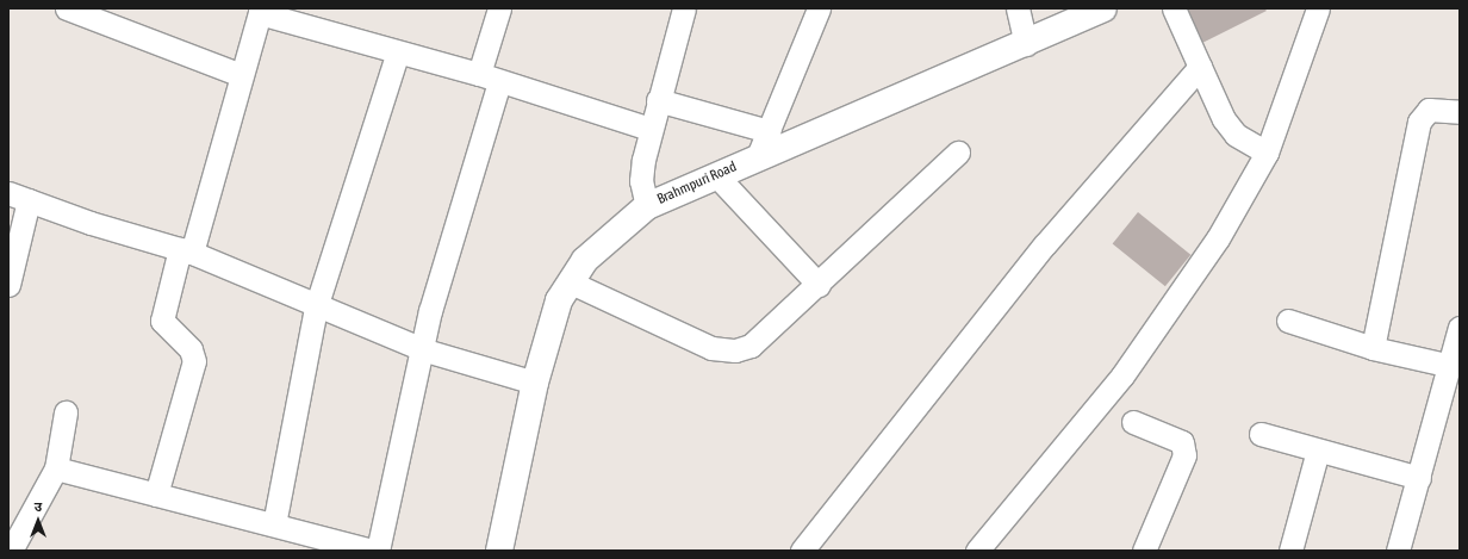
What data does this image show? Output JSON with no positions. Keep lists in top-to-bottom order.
{
  "streets": {
    "street": ["Brahmpuri Road"]
  },
  "north": "top"
}
